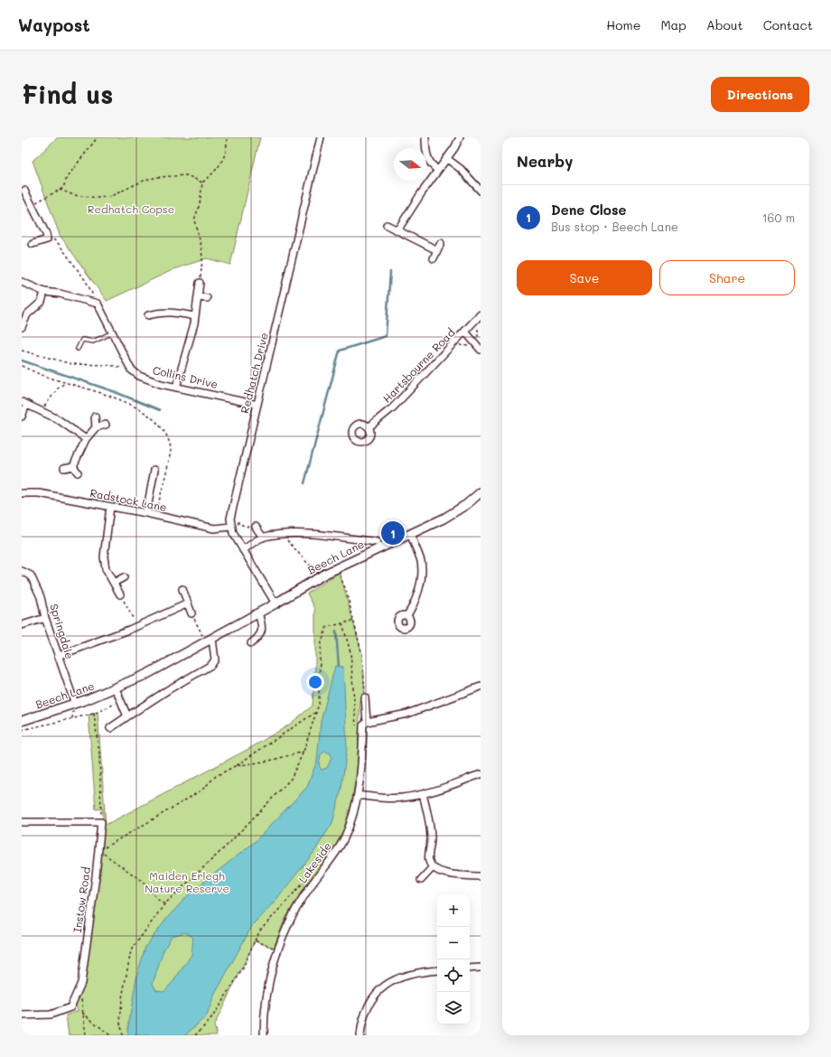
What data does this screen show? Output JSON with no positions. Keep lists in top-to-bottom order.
{
  "streets": {
    "street": [
      "Hartsbourne Road",
      "Redhatch Drive",
      "Collins Drive",
      "Radstock Lane",
      "Beech Lane",
      "Springdale",
      "Lakeside",
      "Instow Road"
    ]
  },
  "crossings": [
    ["Redhatch Drive", "Collins Drive"],
    ["Redhatch Drive", "Radstock Lane"],
    ["Redhatch Drive", "Beech Lane"],
    ["Beech Lane", "Springdale"]
  ],
  "parks": ["Redhatch Copse", "Maiden Erlegh Nature Reserve"],
  "north": "right",
  "page": {
    "header": "Waypost",
    "nav": [
      "Home",
      "Map",
      "About",
      "Contact"
    ],
    "buttons": [
      "Directions",
      ["Save", "Share"]
    ],
    "title": "Find us",
    "heading": "Nearby",
    "list": [
      {
        "mark": "1",
        "name": "Dene Close",
        "note": "Bus stop · Beech Lane",
        "value": "160 m"
      }
    ],
    "pins": "1",
    "map_buttons": ["+", "−"]
  }
}
